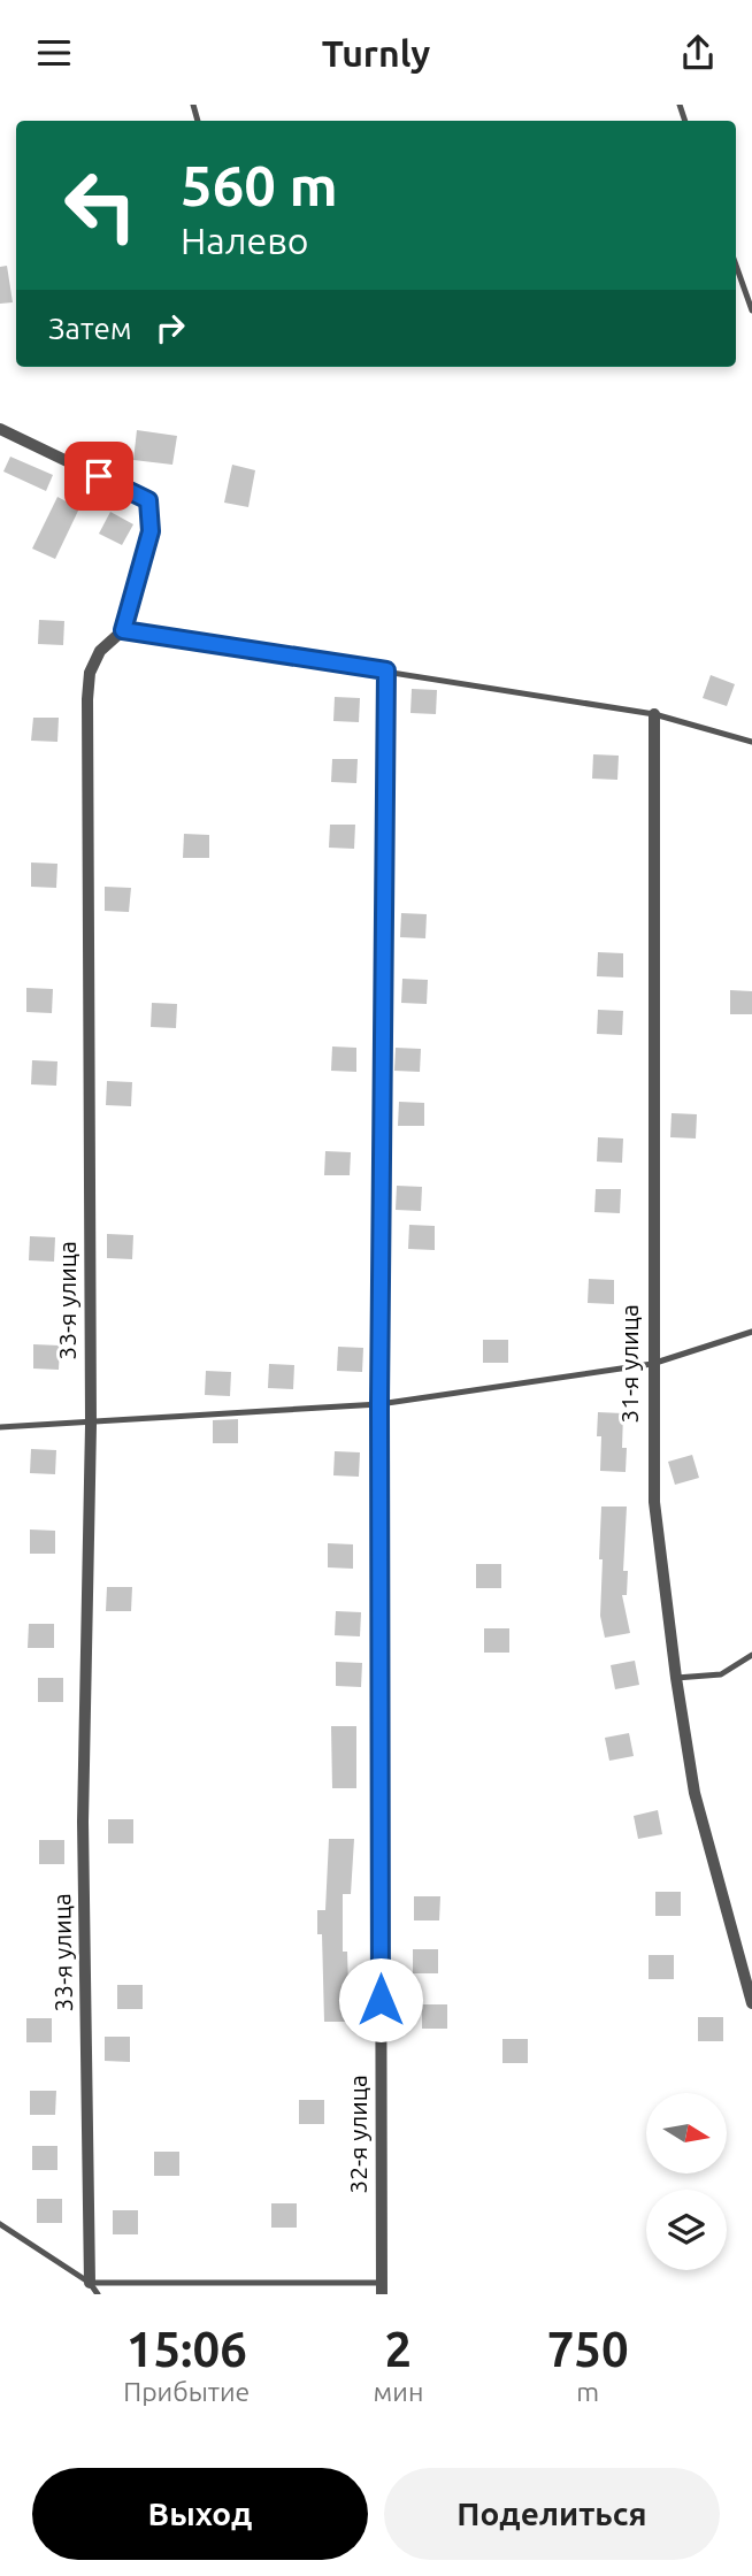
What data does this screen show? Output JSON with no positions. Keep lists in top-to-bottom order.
{
  "streets": {
    "street": ["33-я улица", "31-я улица", "32-я улица"]
  },
  "north": "right",
  "page": {
    "header": "Turnly",
    "turn": ["560 m", "Налево"],
    "then": "Затем",
    "eta": [
      "15:06",
      "Прибытие",
      "2",
      "мин",
      "750",
      "m"
    ],
    "buttons": ["Выход", "Поделиться"]
  }
}
